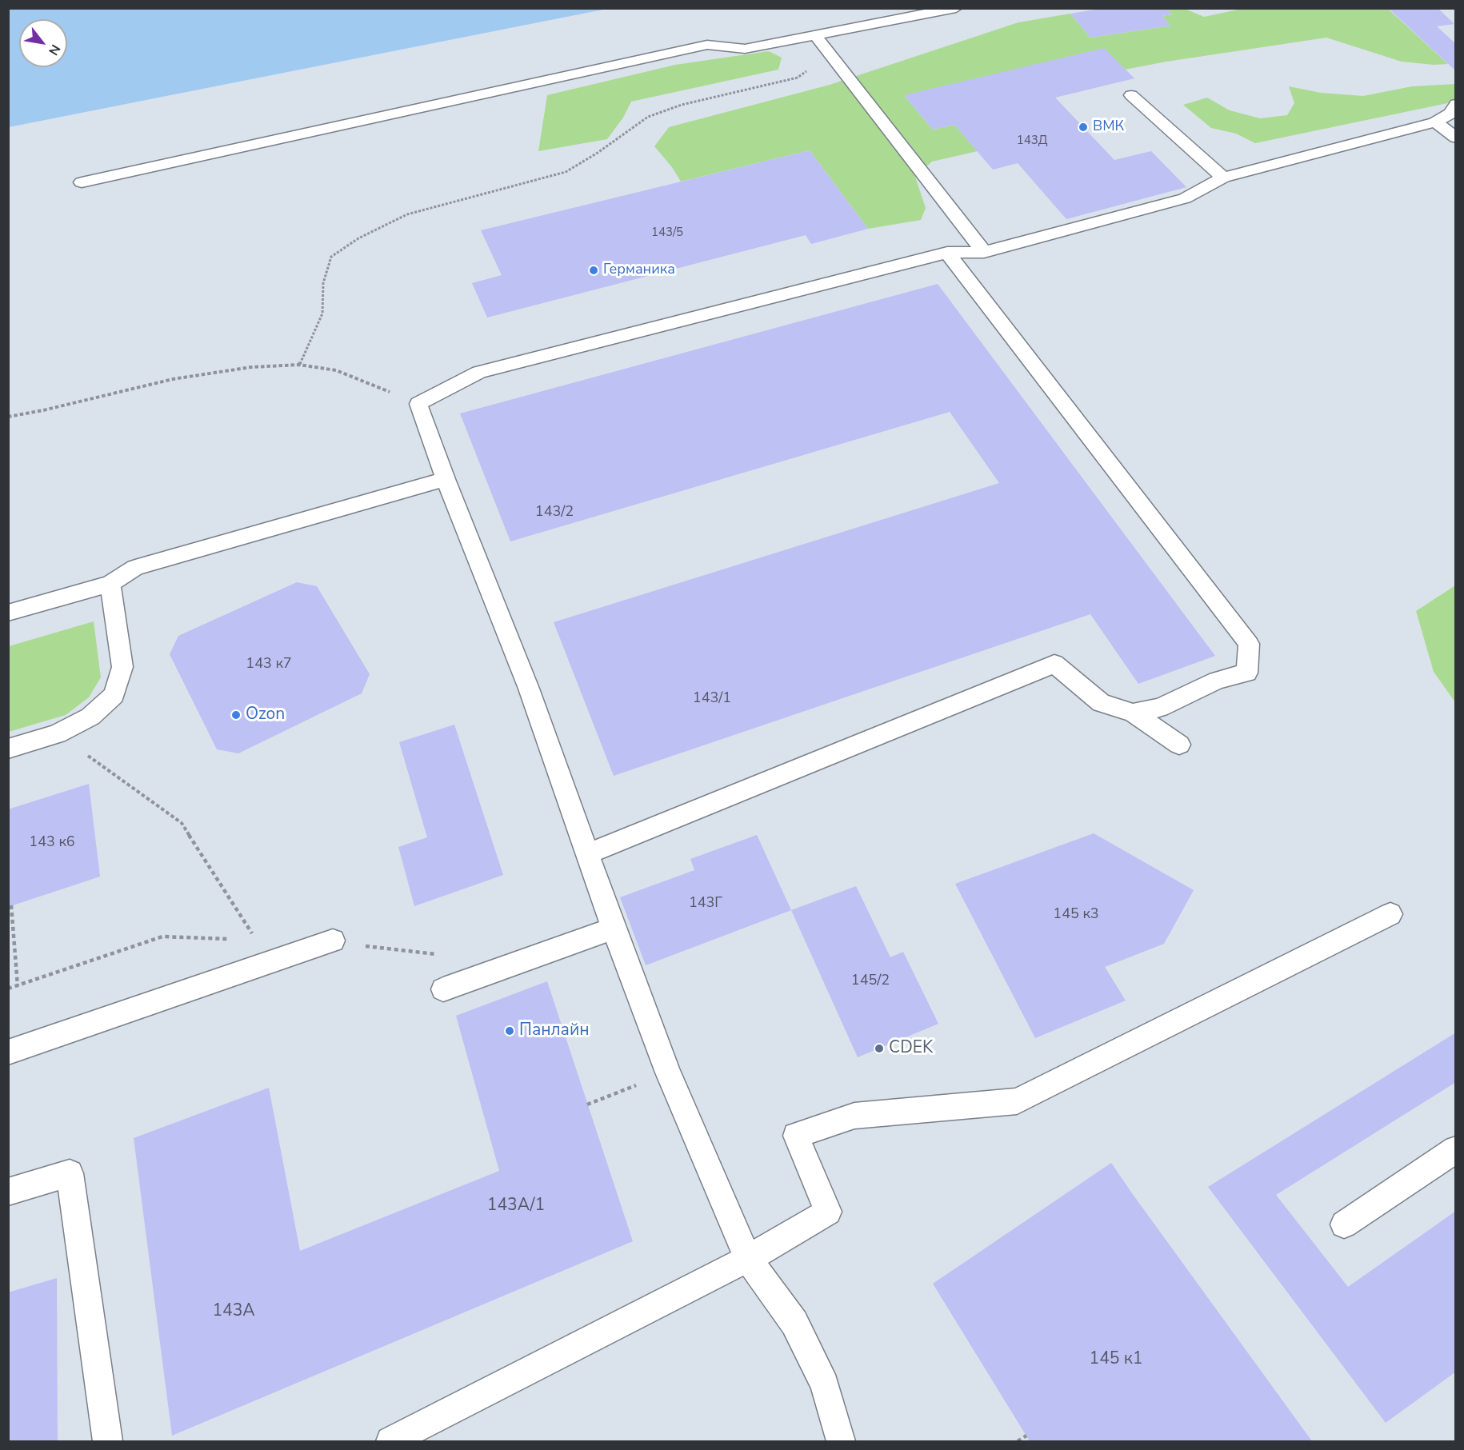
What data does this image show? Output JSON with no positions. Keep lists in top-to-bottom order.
{
  "places": [
    "ВМК",
    "Германика",
    "Ozon",
    "Панлайн",
    "CDEK"
  ],
  "house_numbers": [
    "143Д",
    "143/5",
    "143/2",
    "143 к7",
    "143/1",
    "143 к6",
    "143Г",
    "145 к3",
    "145/2",
    "143А/1",
    "143А",
    "145 к1"
  ],
  "north": "bottom right"
}
